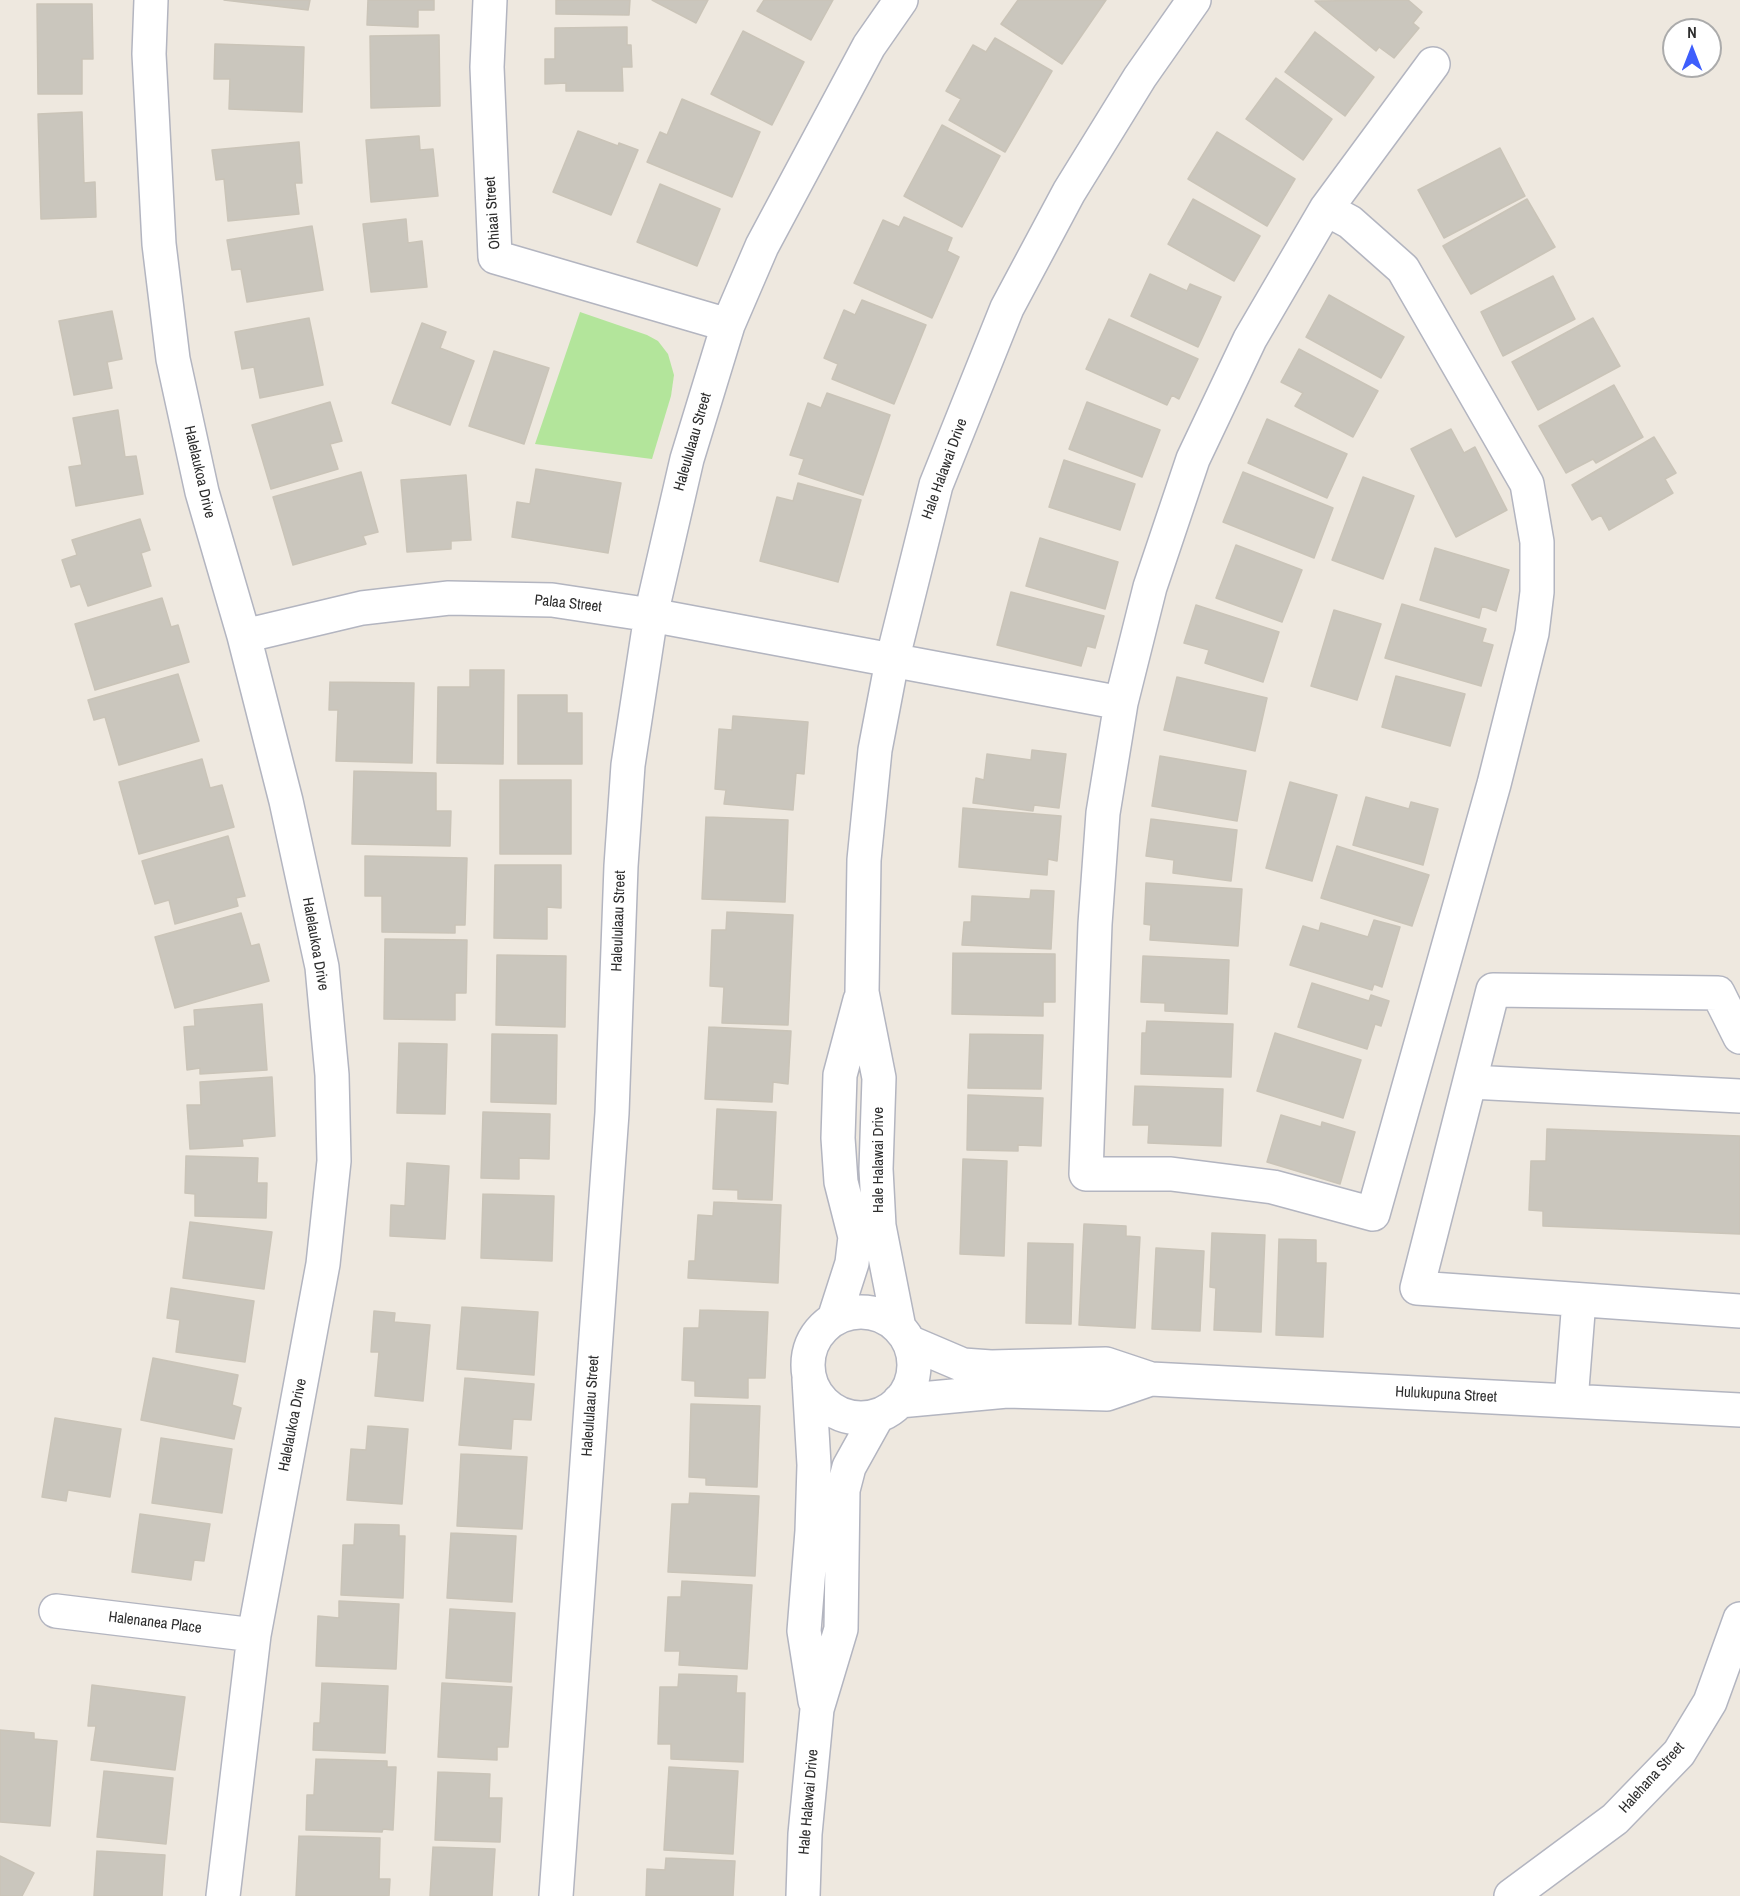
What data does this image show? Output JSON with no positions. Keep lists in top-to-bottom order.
{
  "streets": {
    "street": [
      "Ohiaai Street",
      "Haleululaau Street",
      "Hale Halawai Drive",
      "Halelaukoa Drive",
      "Palaa Street",
      "Hulukupuna Street",
      "Halenanea Place",
      "Halehana Street"
    ]
  },
  "crossings": [
    ["Ohiaai Street", "Haleululaau Street"],
    ["Haleululaau Street", "Palaa Street"],
    ["Hale Halawai Drive", "Palaa Street"],
    ["Hale Halawai Drive", "Hulukupuna Street"],
    ["Halelaukoa Drive", "Palaa Street"],
    ["Halelaukoa Drive", "Halenanea Place"]
  ],
  "north": "top"
}
